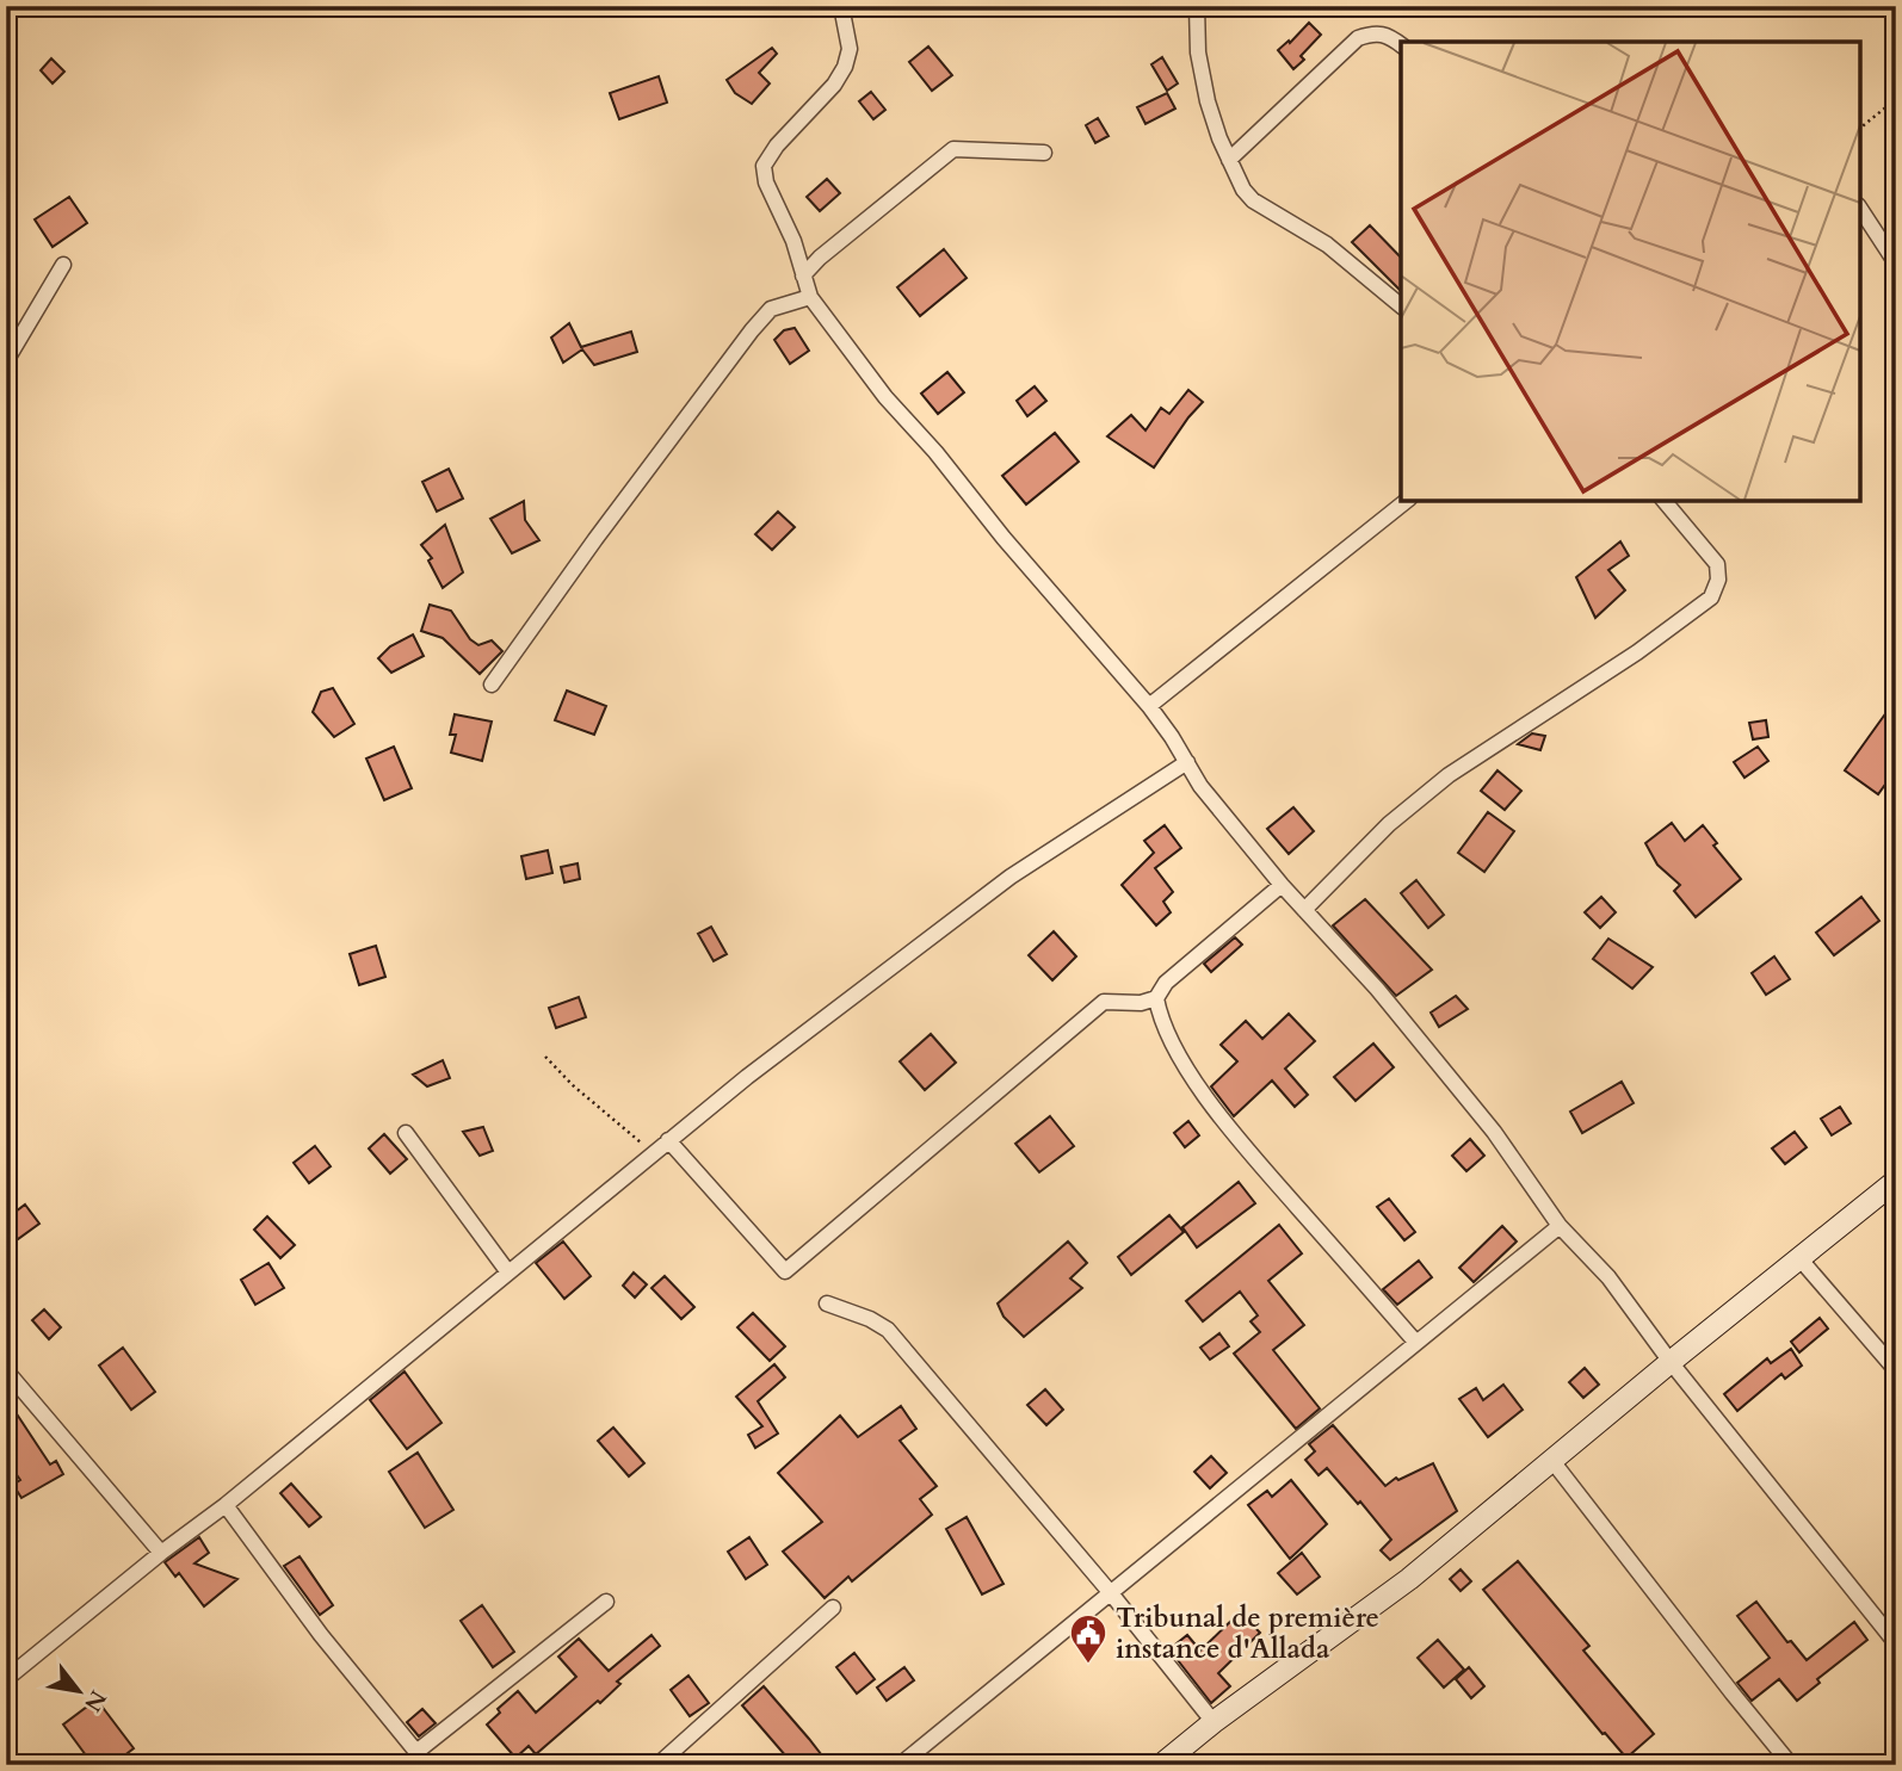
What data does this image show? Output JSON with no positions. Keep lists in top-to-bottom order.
{
  "places": {
    "public building": ["Tribunal de première instance d'Allada"]
  },
  "north": "bottom right"
}
